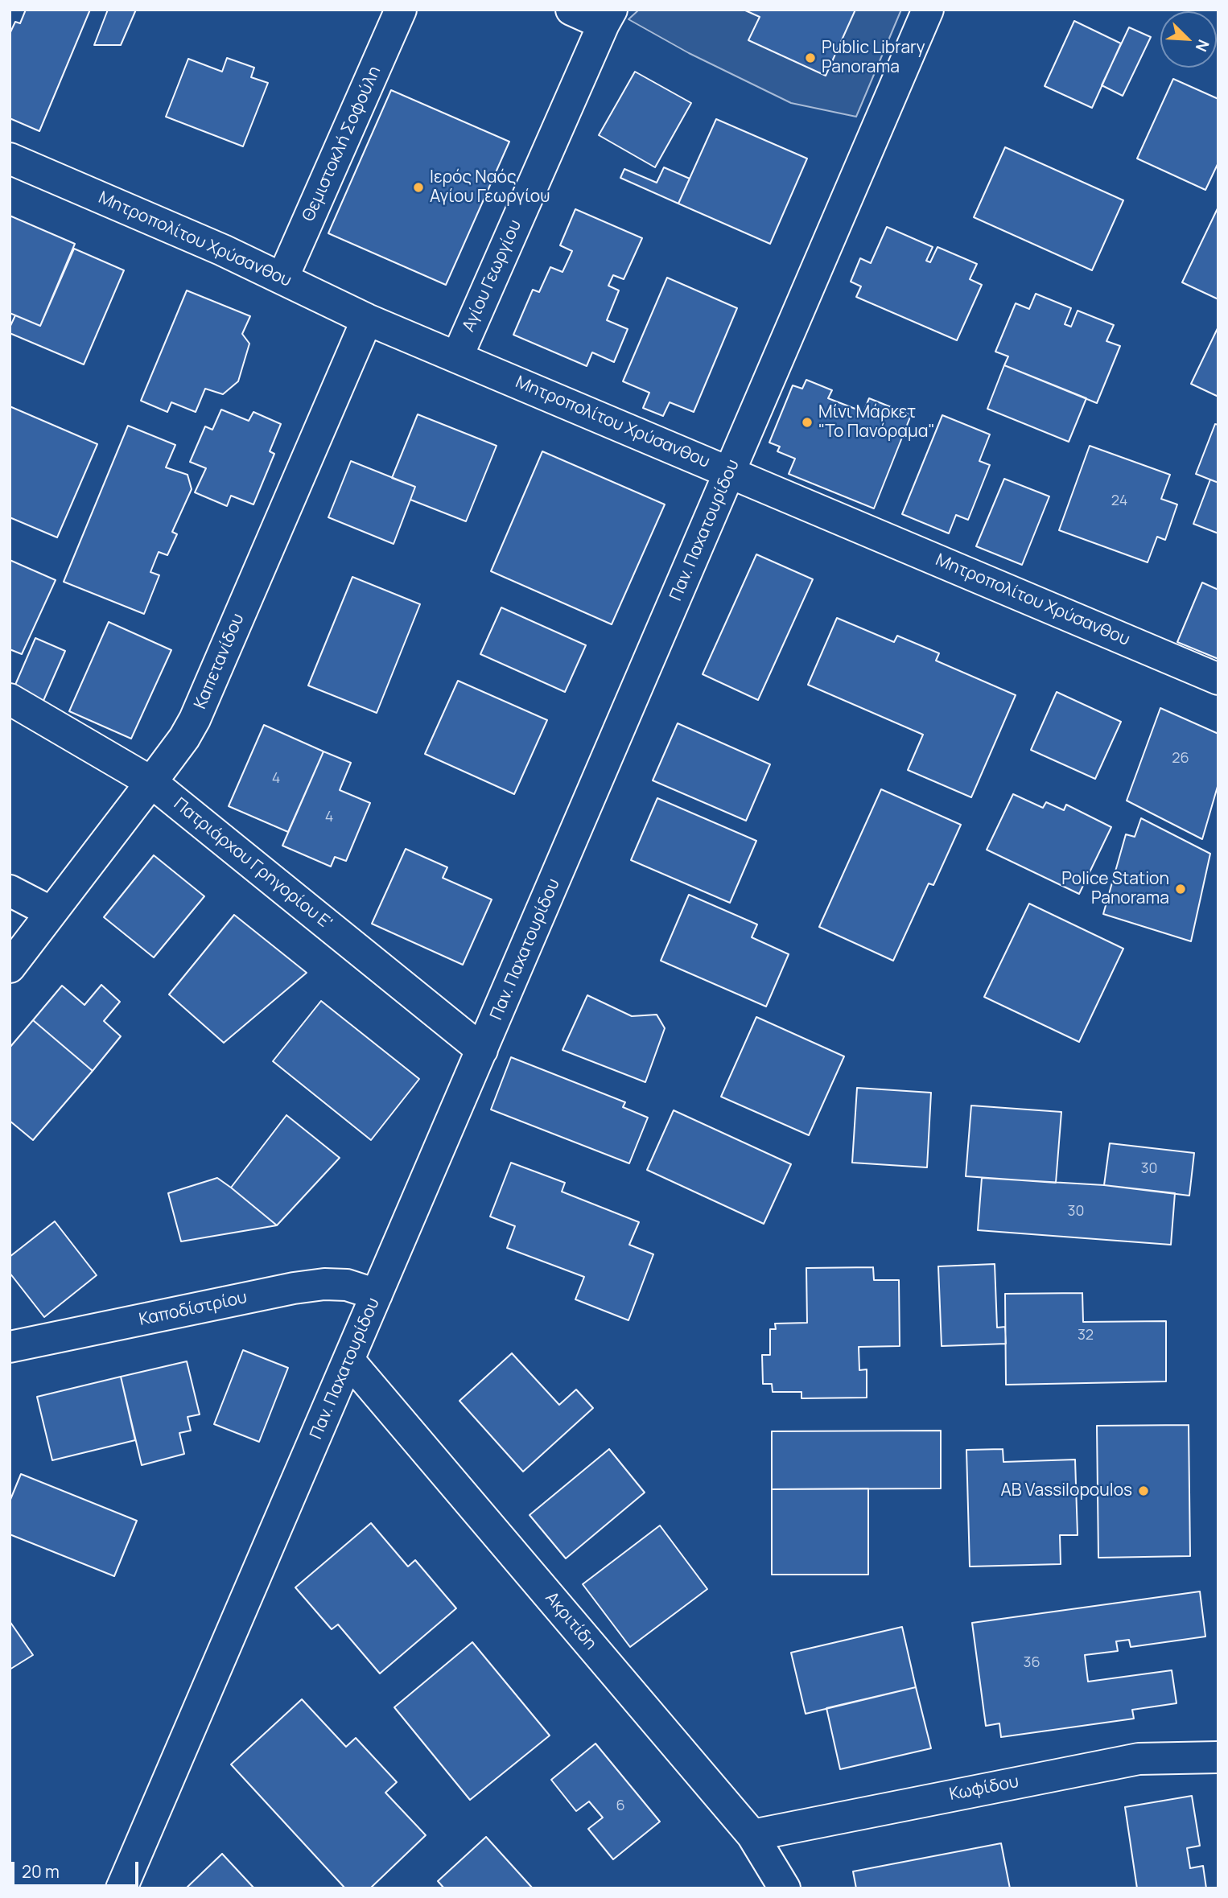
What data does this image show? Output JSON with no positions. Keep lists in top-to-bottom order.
{
  "streets": {
    "street": [
      "Θεμιστοκλή Σοφούλη",
      "Μητροπολίτου Χρύσανθου",
      "Αγίου Γεωργίου",
      "Παν. Παχατουρίδου",
      "Καπετανίδου",
      "Πατριάρχου Γρηγορίου Ε'",
      "Καποδίστρίου",
      "Ακριτίδη",
      "Κωφίδου"
    ]
  },
  "crossings": [
    ["Θεμιστοκλή Σοφούλη", "Μητροπολίτου Χρύσανθου"],
    ["Μητροπολίτου Χρύσανθου", "Αγίου Γεωργίου"],
    ["Μητροπολίτου Χρύσανθου", "Παν. Παχατουρίδου"],
    ["Μητροπολίτου Χρύσανθου", "Καπετανίδου"],
    ["Παν. Παχατουρίδου", "Πατριάρχου Γρηγορίου Ε'"],
    ["Παν. Παχατουρίδου", "Καποδίστρίου"],
    ["Παν. Παχατουρίδου", "Ακριτίδη"],
    ["Καπετανίδου", "Πατριάρχου Γρηγορίου Ε'"],
    ["Ακριτίδη", "Κωφίδου"]
  ],
  "places": [
    "Public Library Panorama",
    "Ιερός Ναός Αγίου Γεωργίου",
    "Μίνι Μάρκετ \"Το Πανόραμα\"",
    "Police Station Panorama",
    "AB Vassilopoulos"
  ],
  "house_numbers": [
    "24",
    "26",
    "4",
    "4",
    "30",
    "30",
    "32",
    "36",
    "6"
  ],
  "scale_bar": "20 m",
  "north": "bottom right"
}
